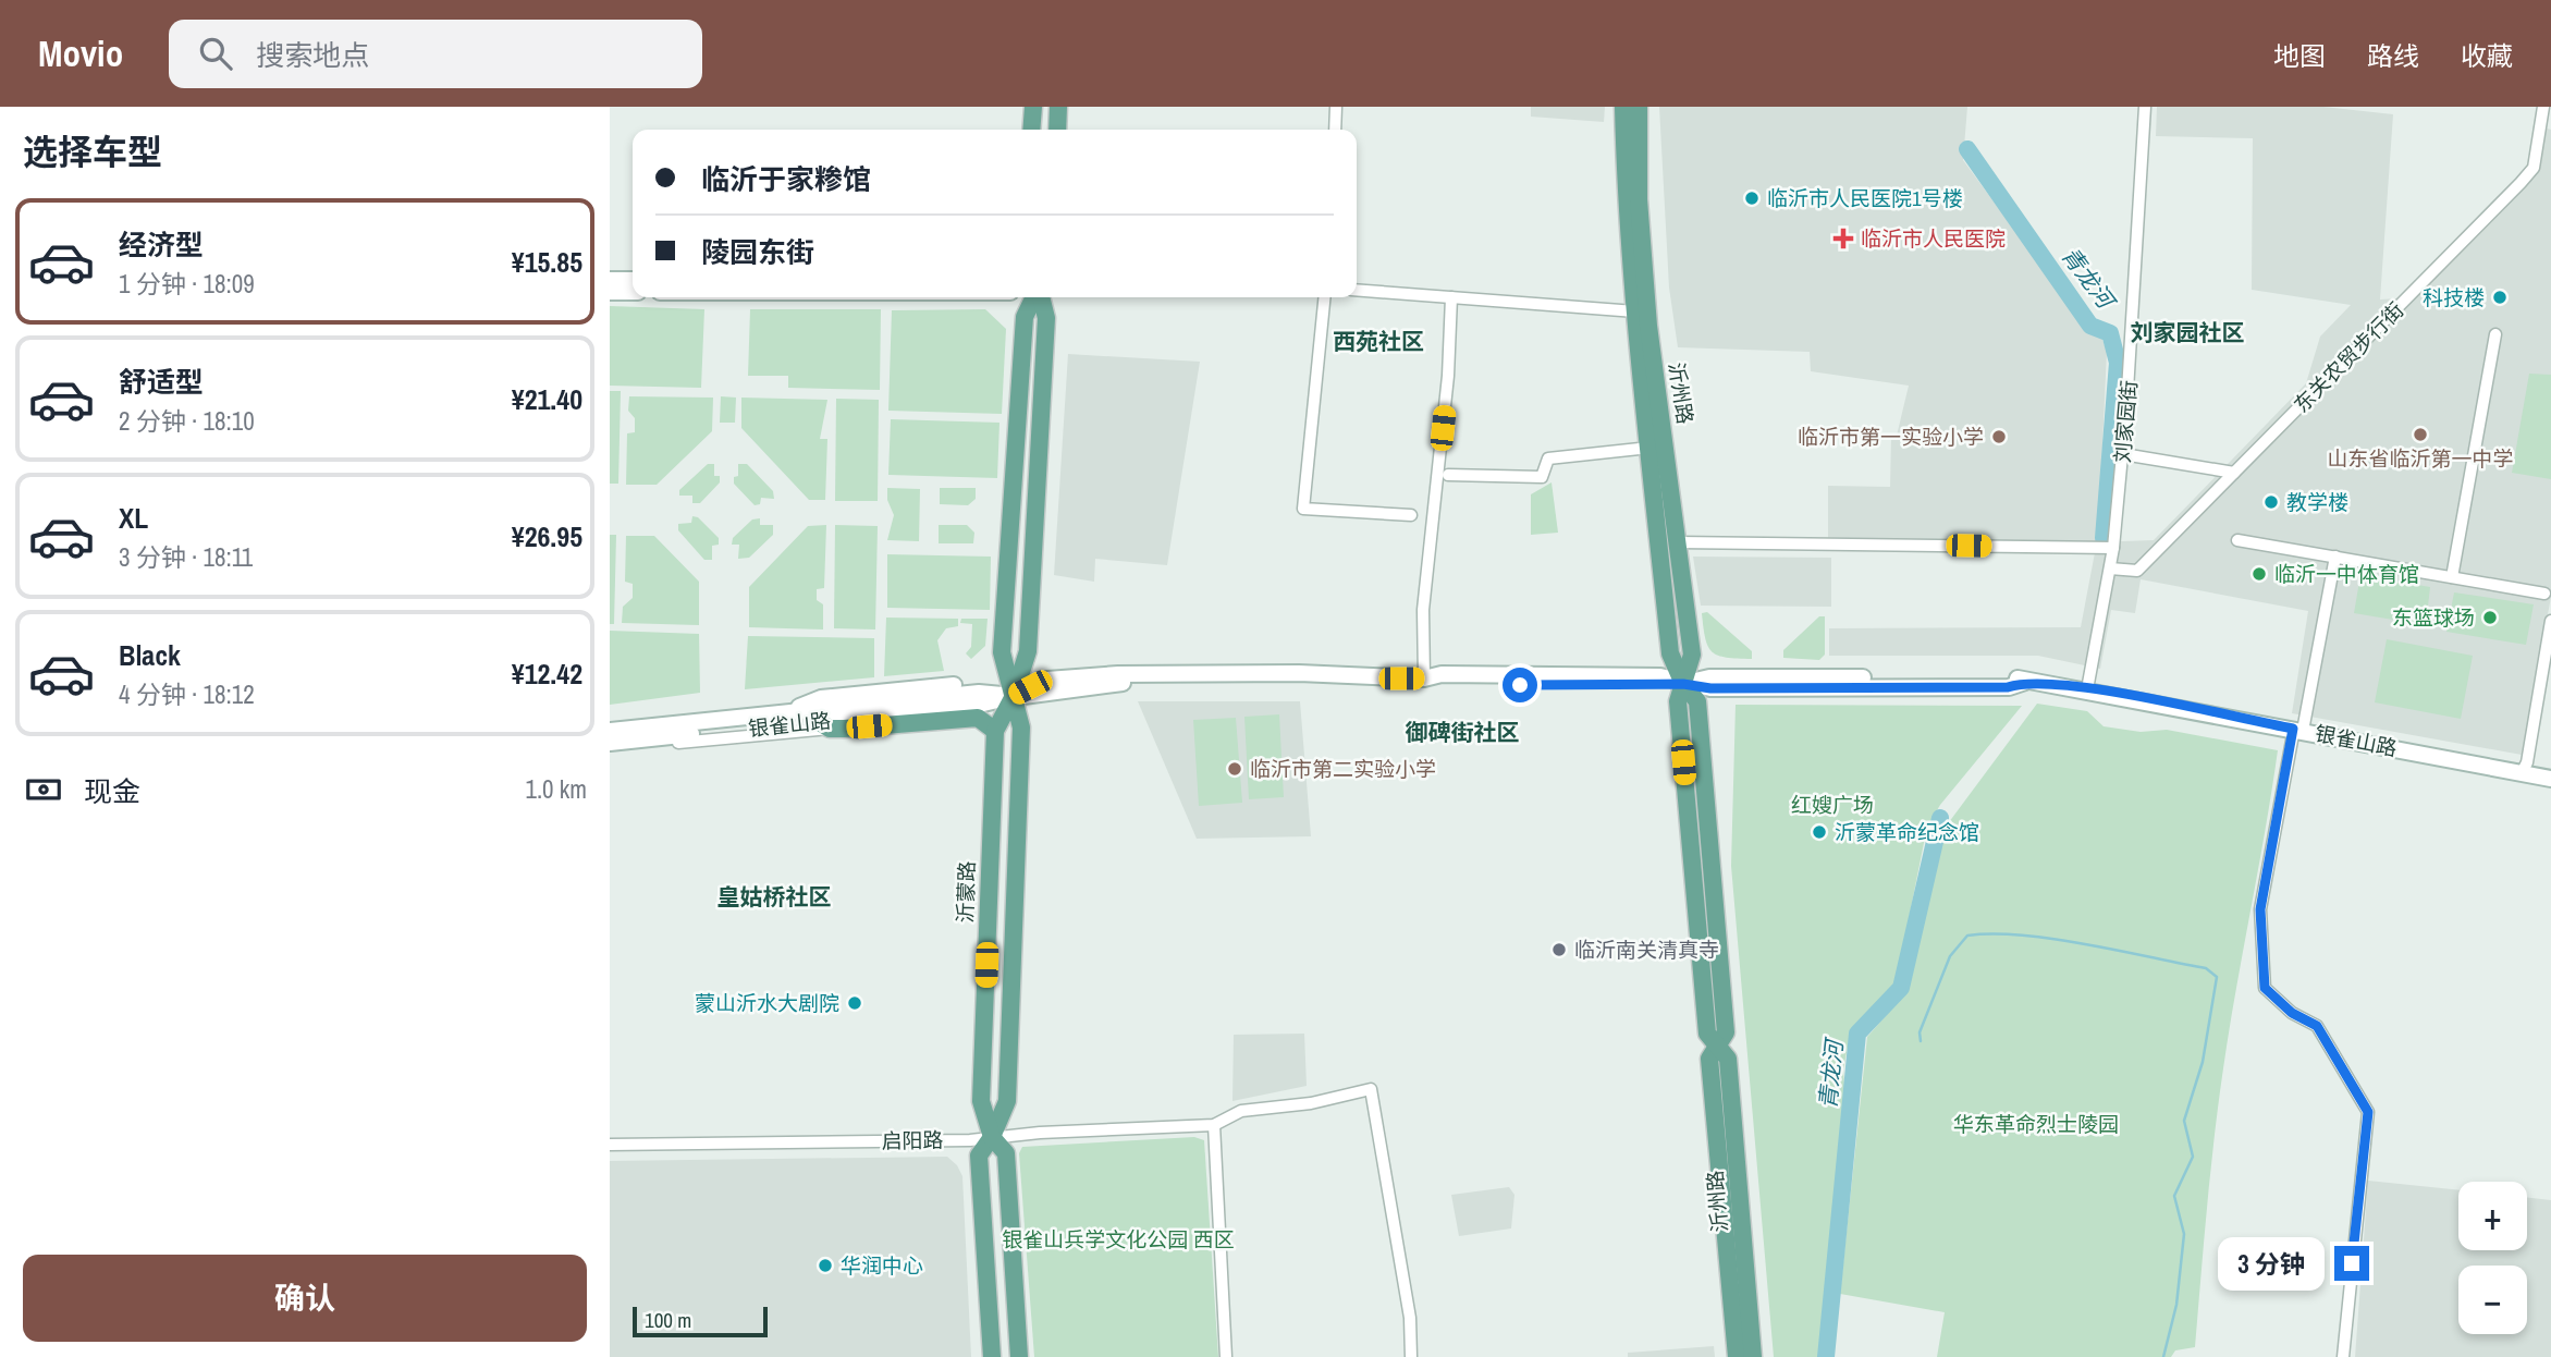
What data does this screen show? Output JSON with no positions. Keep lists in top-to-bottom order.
{
  "streets": {
    "main road": ["沂州路", "银雀山路", "沂蒙路"],
    "street": ["东关农贸步行街", "刘家园街", "启阳路"]
  },
  "crossings": [
    ["东关农贸步行街", "刘家园街"],
    ["沂州路", "银雀山路"],
    ["刘家园街", "银雀山路"],
    ["银雀山路", "沂蒙路"],
    ["沂蒙路", "启阳路"]
  ],
  "districts": [
    "刘家园社区",
    "西苑社区",
    "御碑街社区",
    "皇姑桥社区"
  ],
  "water": ["青龙河"],
  "parks": ["红嫂广场", "华东革命烈士陵园", "银雀山兵学文化公园 西区"],
  "places": {
    "other": [
      "临沂市人民医院1号楼",
      "科技楼",
      "山东省临沂第一中学",
      "临沂市第一实验小学",
      "教学楼",
      "临沂一中体育馆",
      "东篮球场",
      "临沂市第二实验小学",
      "沂蒙革命纪念馆",
      "临沂南关清真寺",
      "蒙山沂水大剧院",
      "华润中心"
    ],
    "health": ["临沂市人民医院"]
  },
  "scale_bar": "100 m",
  "page": {
    "header": "Movio",
    "search": "搜索地点",
    "nav": ["地图", "路线", "收藏"],
    "heading": "选择车型",
    "banner": ["临沂于家糁馆", "陵园东街"],
    "list": [
      {
        "name": "经济型",
        "note": "1 分钟 · 18:09",
        "value": "¥15.85"
      },
      {
        "name": "舒适型",
        "note": "2 分钟 · 18:10",
        "value": "¥21.40"
      },
      {
        "name": "XL",
        "note": "3 分钟 · 18:11",
        "value": "¥26.95"
      },
      {
        "name": "Black",
        "note": "4 分钟 · 18:12",
        "value": "¥12.42"
      }
    ],
    "pay": ["现金", "1.0 km"],
    "map_buttons": ["+", "−"],
    "bubble": "3 分钟",
    "buttons": "确认",
    "scale": "100 m"
  }
}
